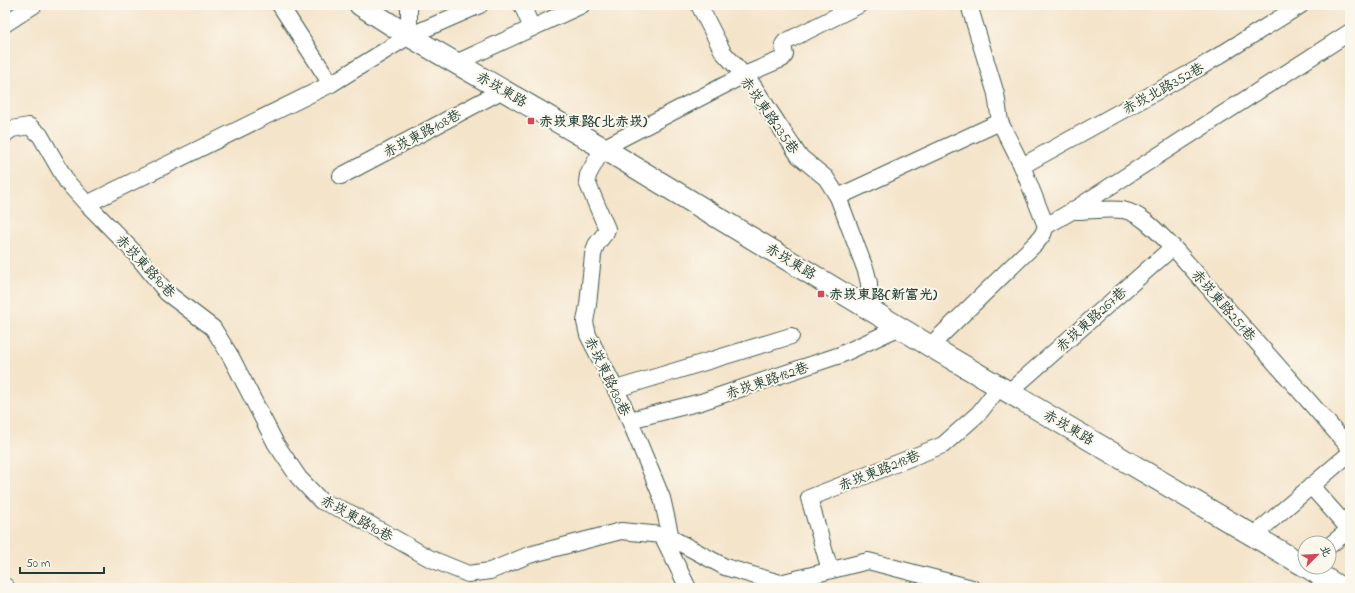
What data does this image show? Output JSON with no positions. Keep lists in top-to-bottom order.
{
  "streets": {
    "main road": ["赤崁東路"],
    "street": [
      "赤崁北路352巷",
      "赤崁東路235巷",
      "赤崁東路108巷",
      "赤崁東路90巷",
      "赤崁東路251巷",
      "赤崁東路267巷",
      "赤崁東路130巷",
      "赤崁東路182巷",
      "赤崁東路218巷"
    ]
  },
  "crossings": [
    ["赤崁東路", "赤崁東路235巷"],
    ["赤崁東路", "赤崁東路108巷"],
    ["赤崁東路", "赤崁東路251巷"],
    ["赤崁東路", "赤崁東路267巷"],
    ["赤崁東路", "赤崁東路130巷"],
    ["赤崁東路", "赤崁東路182巷"],
    ["赤崁東路", "赤崁東路218巷"],
    ["赤崁東路90巷", "赤崁東路130巷"],
    ["赤崁東路251巷", "赤崁東路267巷"],
    ["赤崁東路267巷", "赤崁東路218巷"],
    ["赤崁東路130巷", "赤崁東路182巷"]
  ],
  "places": {
    "transit": ["赤崁東路(北赤崁)", "赤崁東路(新富光)"]
  },
  "scale_bar": "50 m",
  "north": "top right"
}
